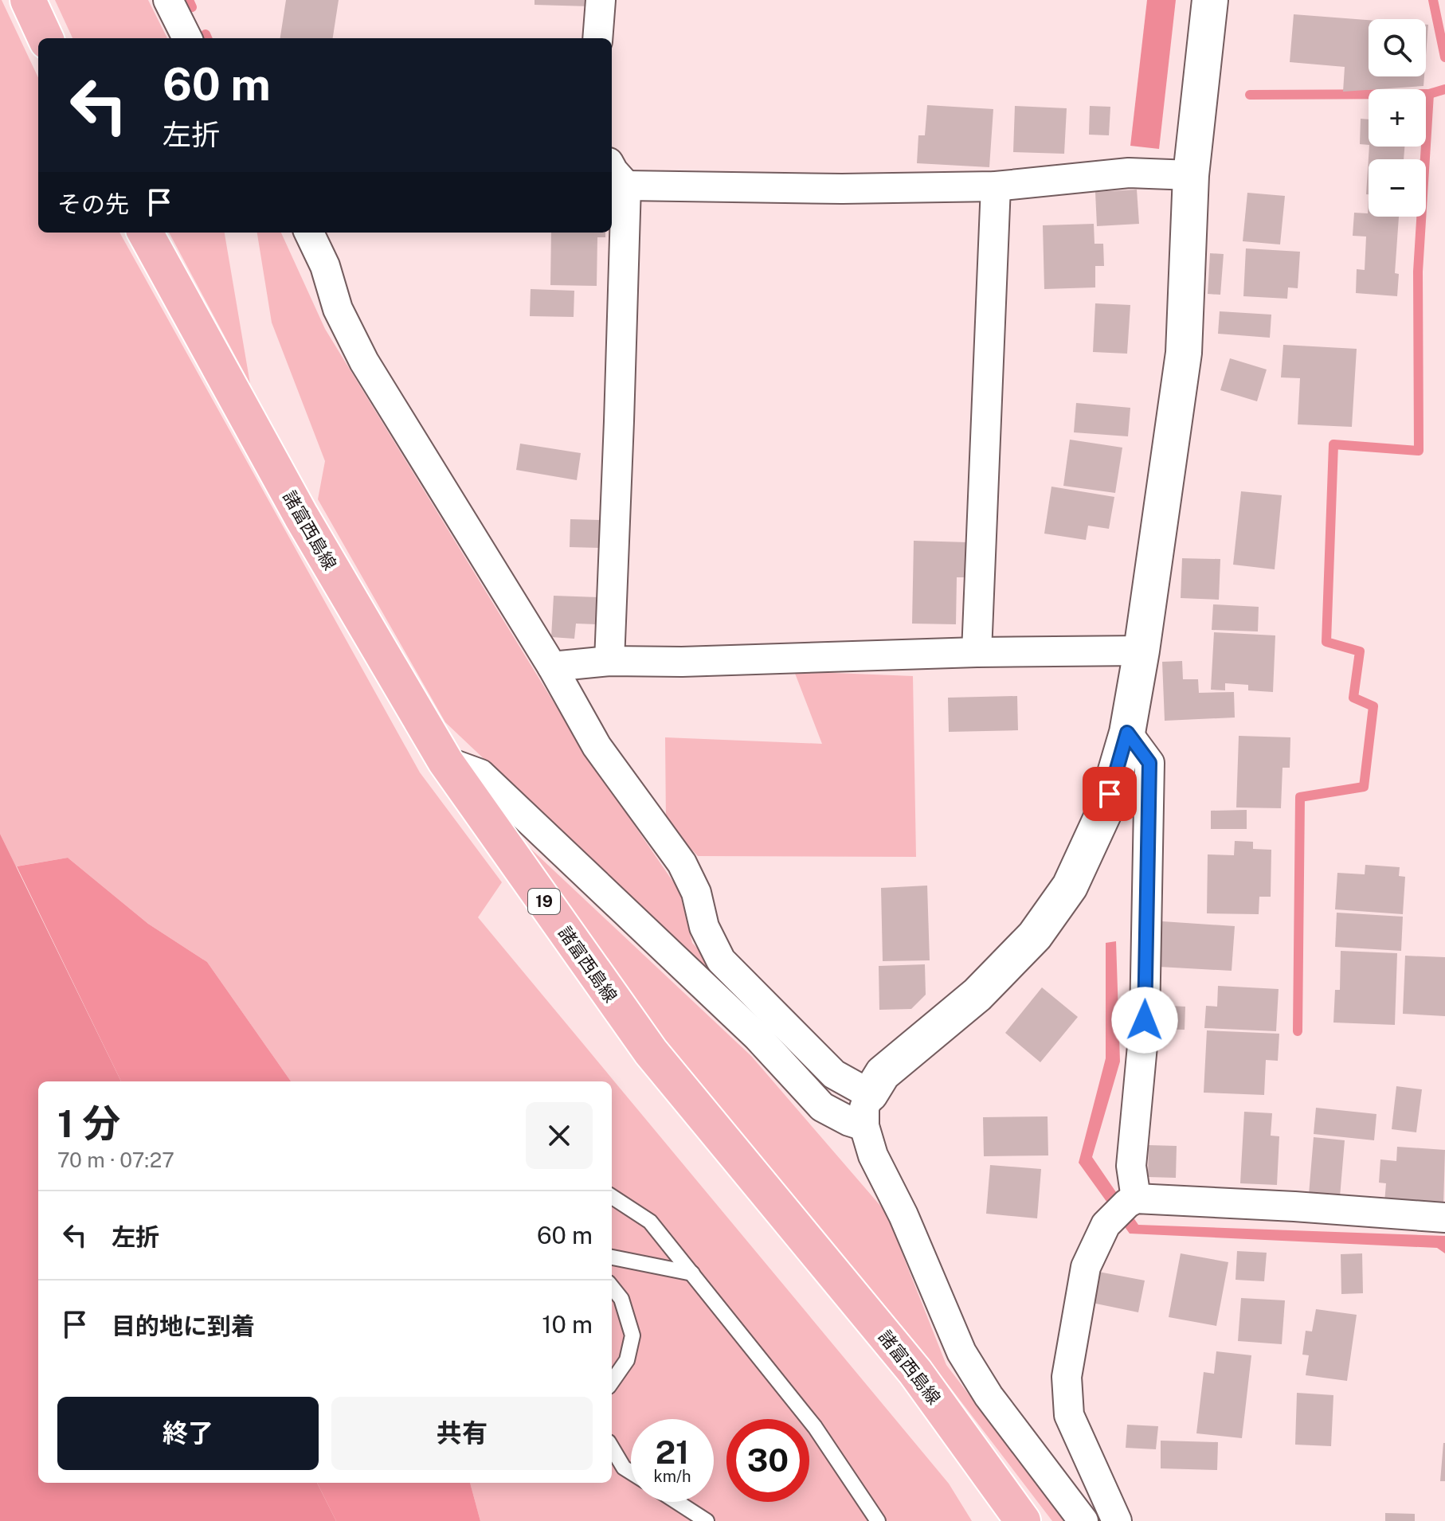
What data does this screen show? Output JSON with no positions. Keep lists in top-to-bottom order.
{
  "streets": {
    "main road": ["諸富西島線", "19"]
  },
  "page": {
    "map_buttons": ["+", "−"],
    "turn": ["60 m", "左折"],
    "then": "その先",
    "heading": ["1 分", "70 m · 07:27"],
    "list": [
      {
        "name": "左折",
        "value": "60 m"
      },
      {
        "name": "目的地に到着",
        "value": "10 m"
      }
    ],
    "buttons": ["終了", "共有"],
    "speed": "21 km/h",
    "limit": "30"
  }
}
